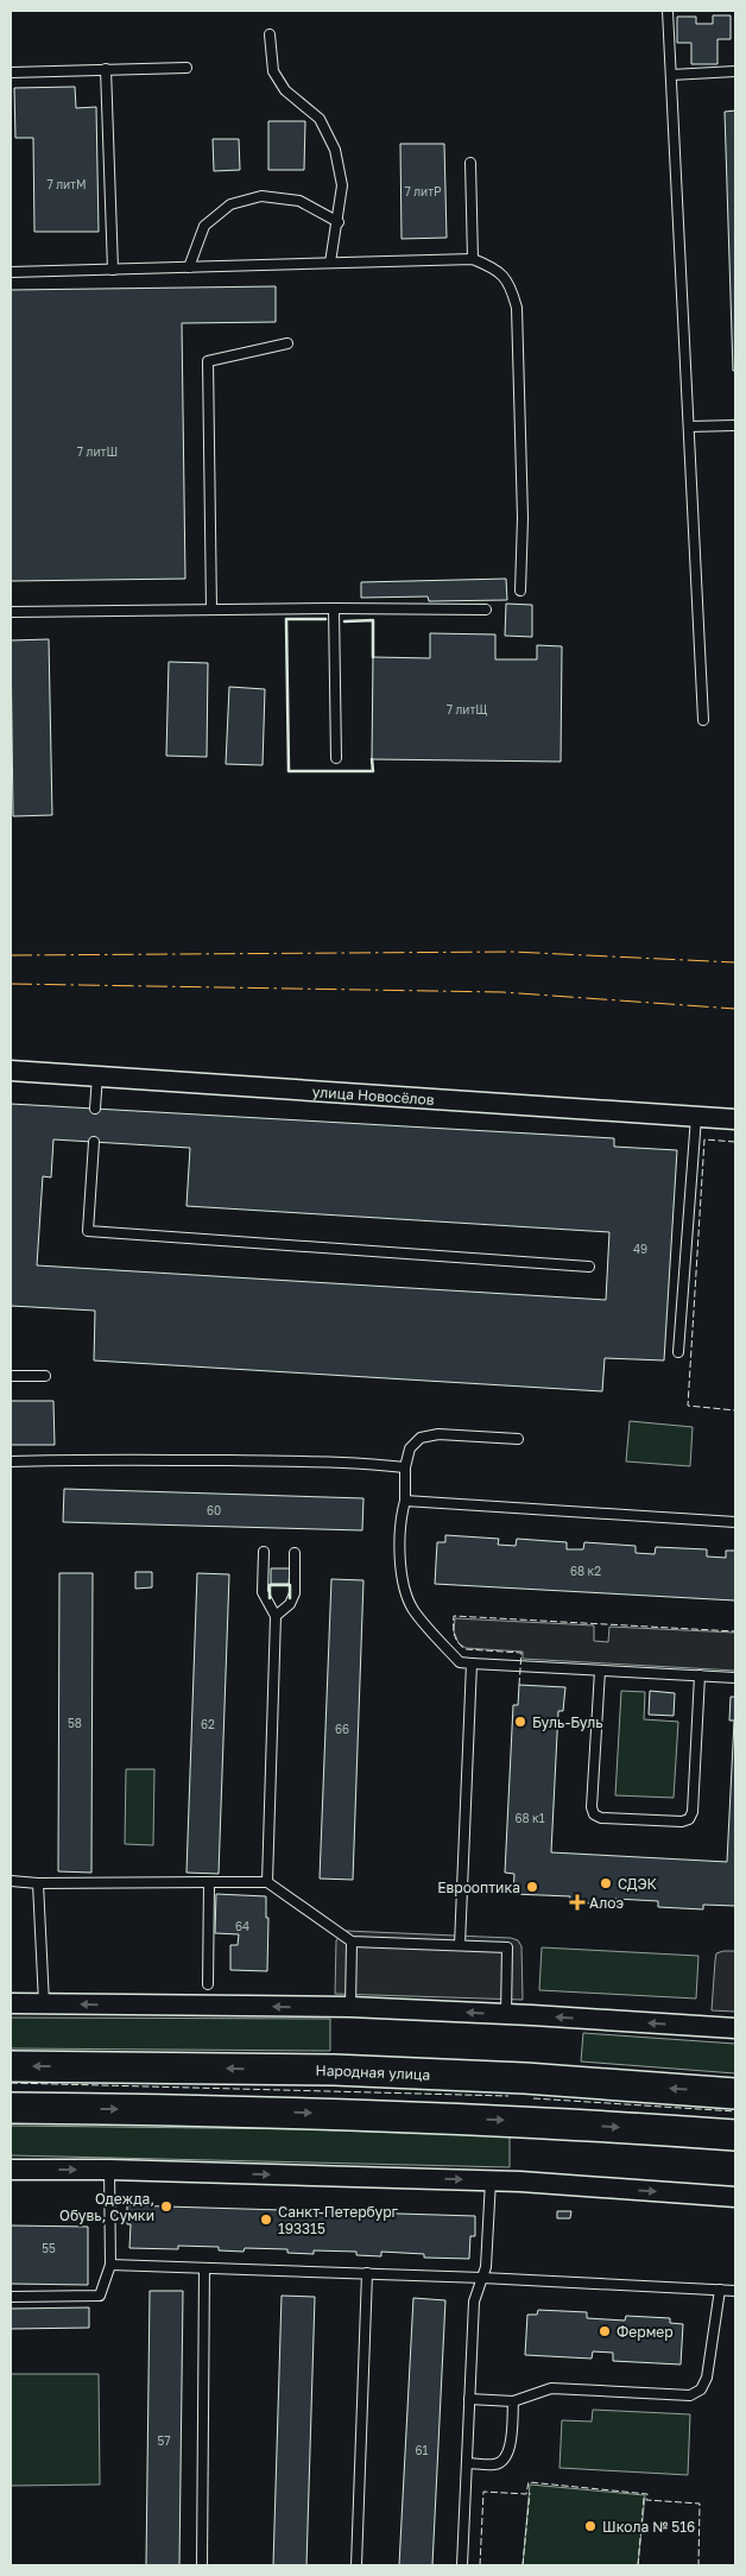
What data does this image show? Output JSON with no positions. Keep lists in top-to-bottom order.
{
  "streets": {
    "main road": ["Народная улица"],
    "street": ["улица Новосёлов"]
  },
  "places": {
    "other": [
      "Буль-Буль",
      "СДЭК",
      "Еврооптика",
      "Одежда, Обувь, Сумки",
      "Санкт-Петербург 193315",
      "Фермер",
      "Школа № 516"
    ],
    "health": ["Алоэ"]
  },
  "house_numbers": [
    "7 литМ",
    "7 литР",
    "7 литШ",
    "7 литЩ",
    "49",
    "60",
    "68 к2",
    "58",
    "62",
    "66",
    "68 к1",
    "64",
    "55",
    "57",
    "61"
  ]
}
